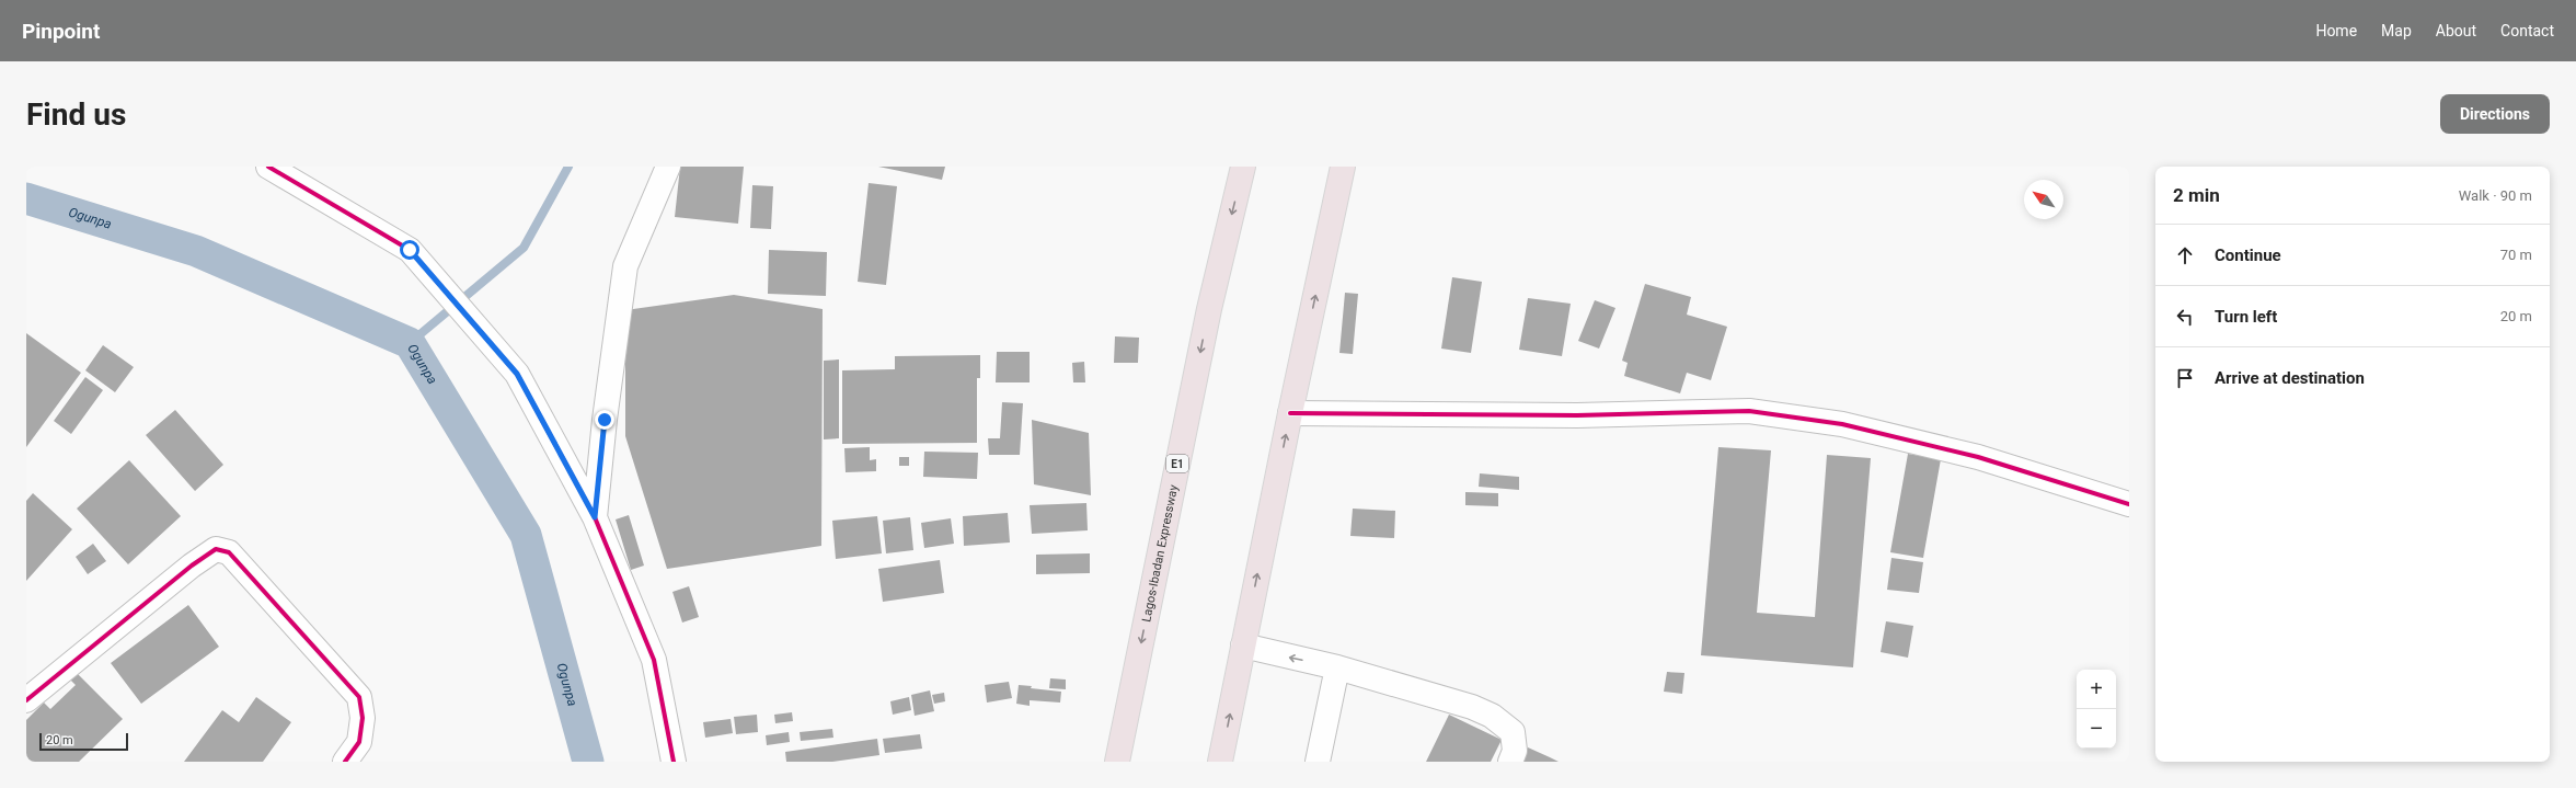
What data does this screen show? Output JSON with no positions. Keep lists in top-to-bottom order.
{
  "streets": {
    "highway": ["E1", "Lagos-Ibadan Expressway"]
  },
  "water": ["Ogunpa"],
  "scale_bar": "20 m",
  "north": "top left",
  "page": {
    "header": "Pinpoint",
    "nav": [
      "Home",
      "Map",
      "About",
      "Contact"
    ],
    "buttons": "Directions",
    "title": "Find us",
    "heading": ["2 min", "Walk · 90 m"],
    "list": [
      ["Continue", "70 m"],
      ["Turn left", "20 m"],
      "Arrive at destination"
    ],
    "map_buttons": ["+", "−"],
    "scale": "20 m"
  }
}
